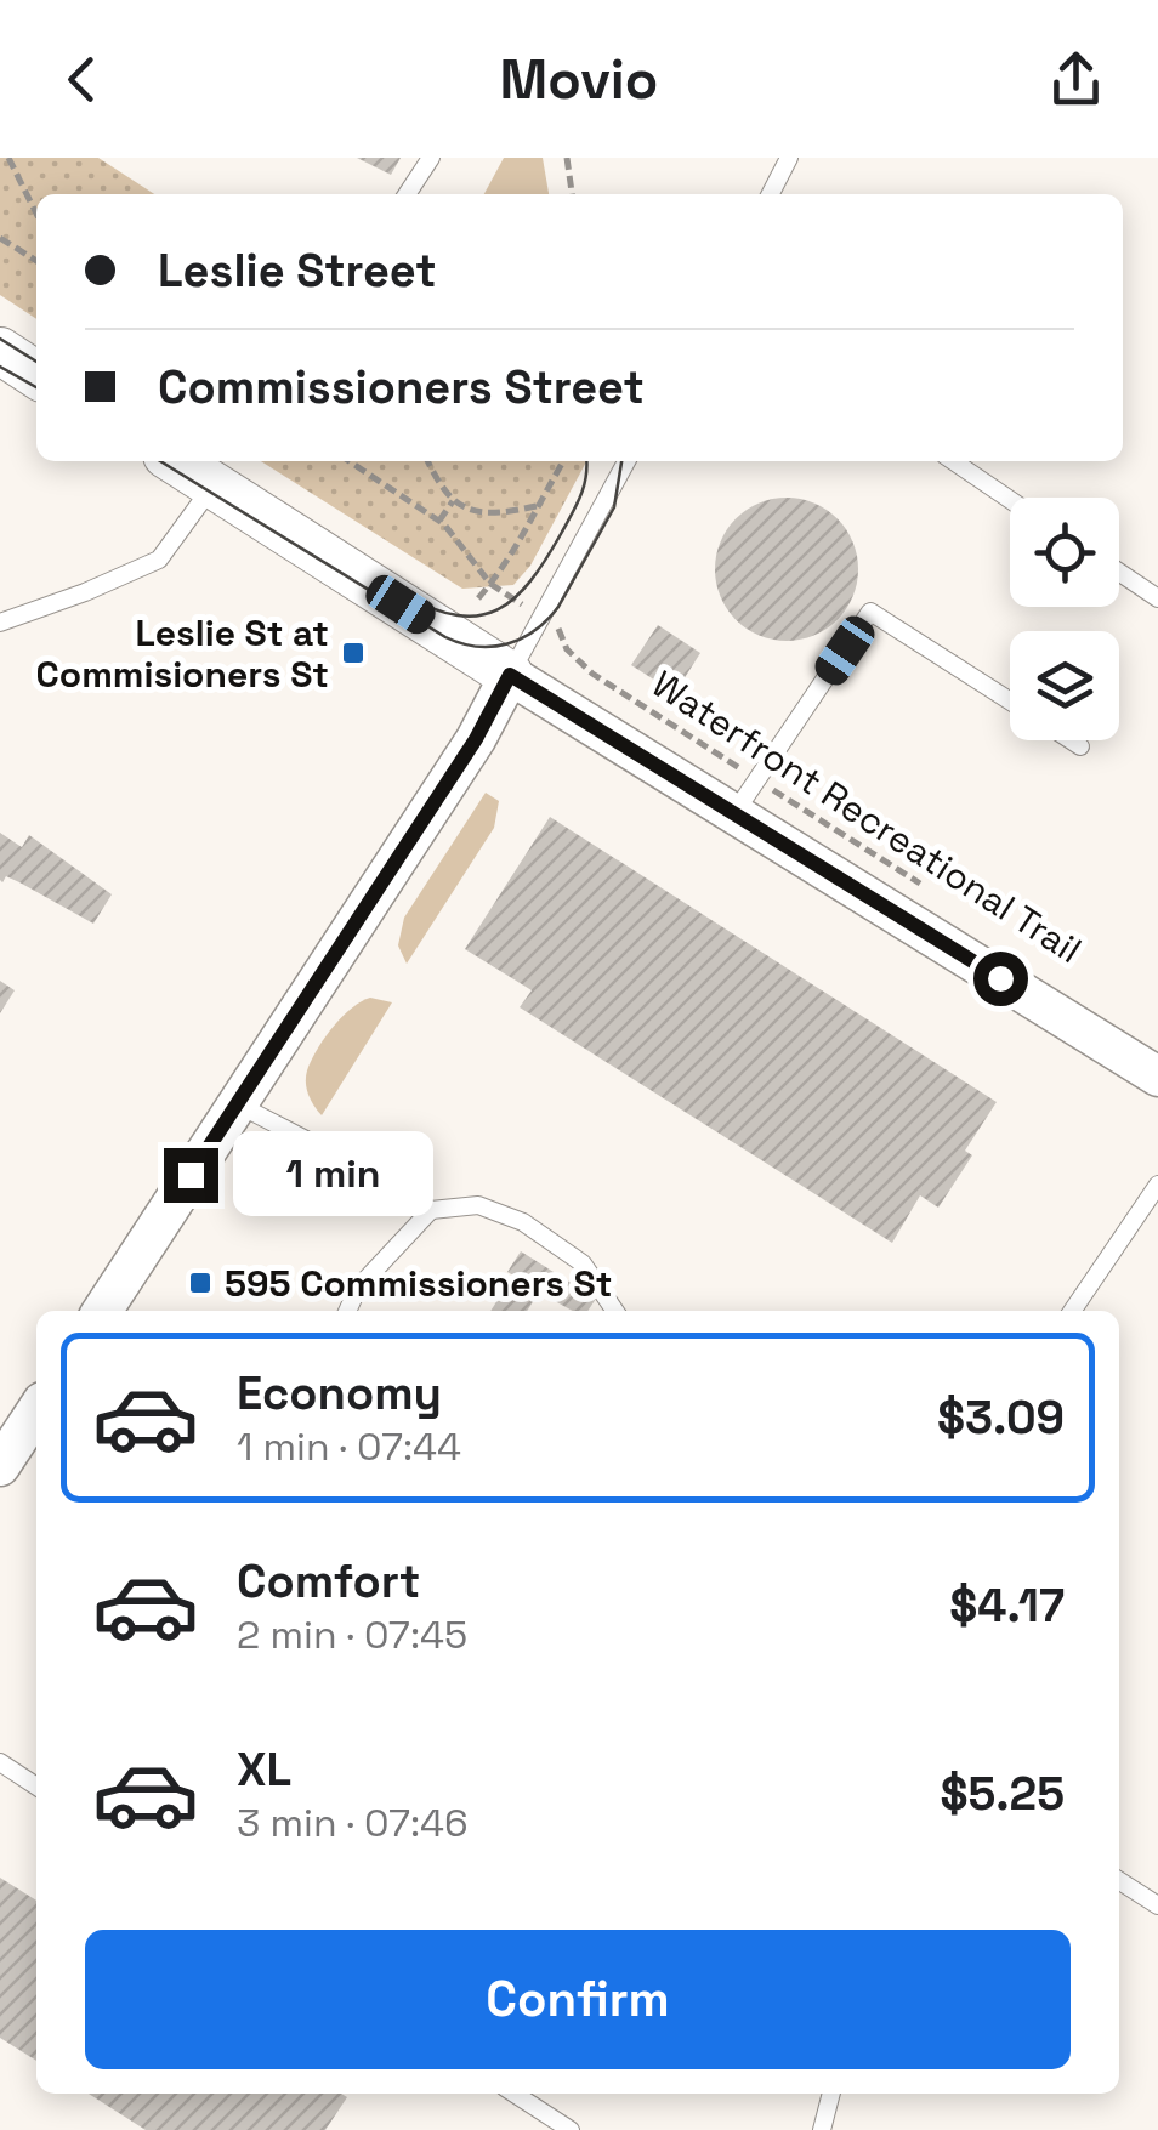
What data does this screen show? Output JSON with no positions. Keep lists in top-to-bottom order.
{
  "streets": {
    "path": ["Waterfront Recreational Trail"]
  },
  "places": {
    "transit": ["Leslie St at Commisioners St", "595 Commissioners St"]
  },
  "page": {
    "header": "Movio",
    "banner": ["Leslie Street", "Commissioners Street"],
    "bubble": "1 min",
    "list": [
      {
        "name": "Economy",
        "note": "1 min · 07:44",
        "value": "$3.09"
      },
      {
        "name": "Comfort",
        "note": "2 min · 07:45",
        "value": "$4.17"
      },
      {
        "name": "XL",
        "note": "3 min · 07:46",
        "value": "$5.25"
      }
    ],
    "buttons": "Confirm"
  }
}
